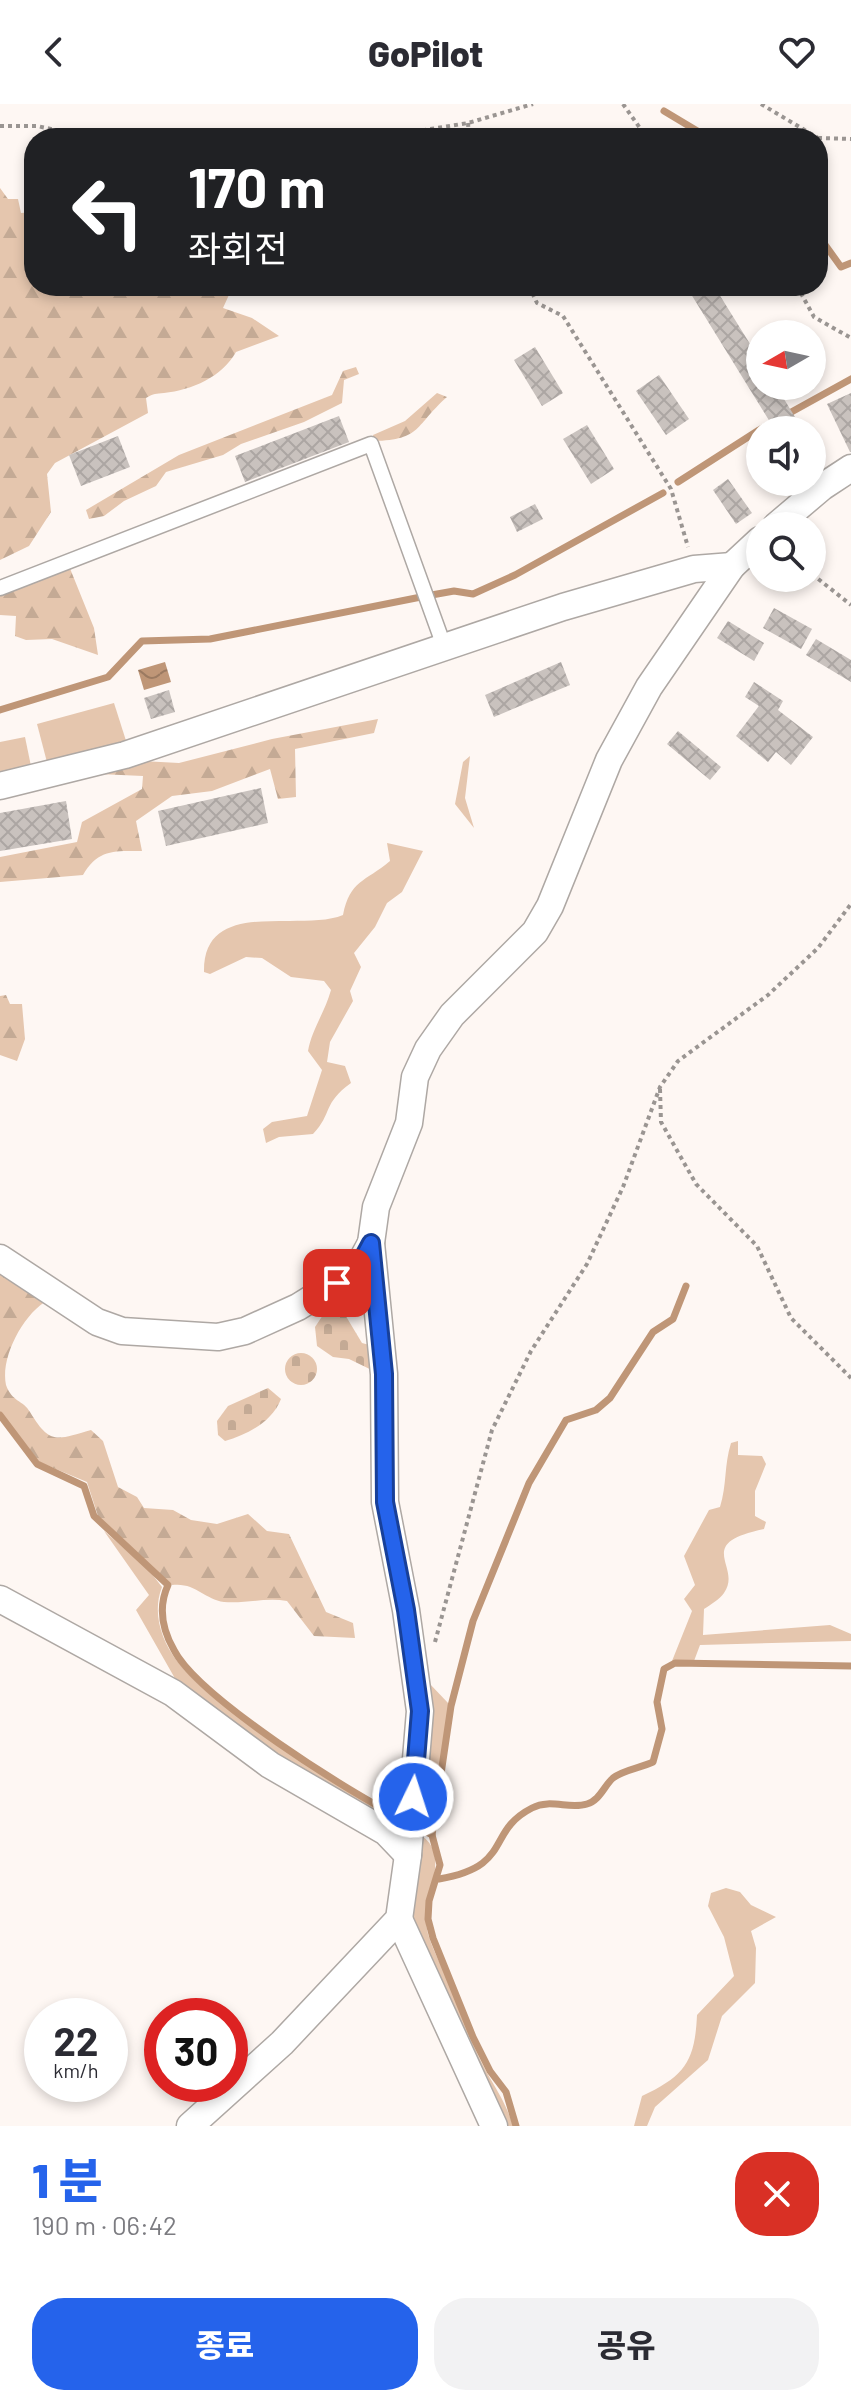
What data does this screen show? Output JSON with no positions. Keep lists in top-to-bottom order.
{
  "north": "left",
  "page": {
    "header": "GoPilot",
    "turn": ["170 m", "좌회전"],
    "speed": "22 km/h",
    "limit": "30",
    "heading": ["1 분", "190 m · 06:42"],
    "buttons": ["종료", "공유"]
  }
}
